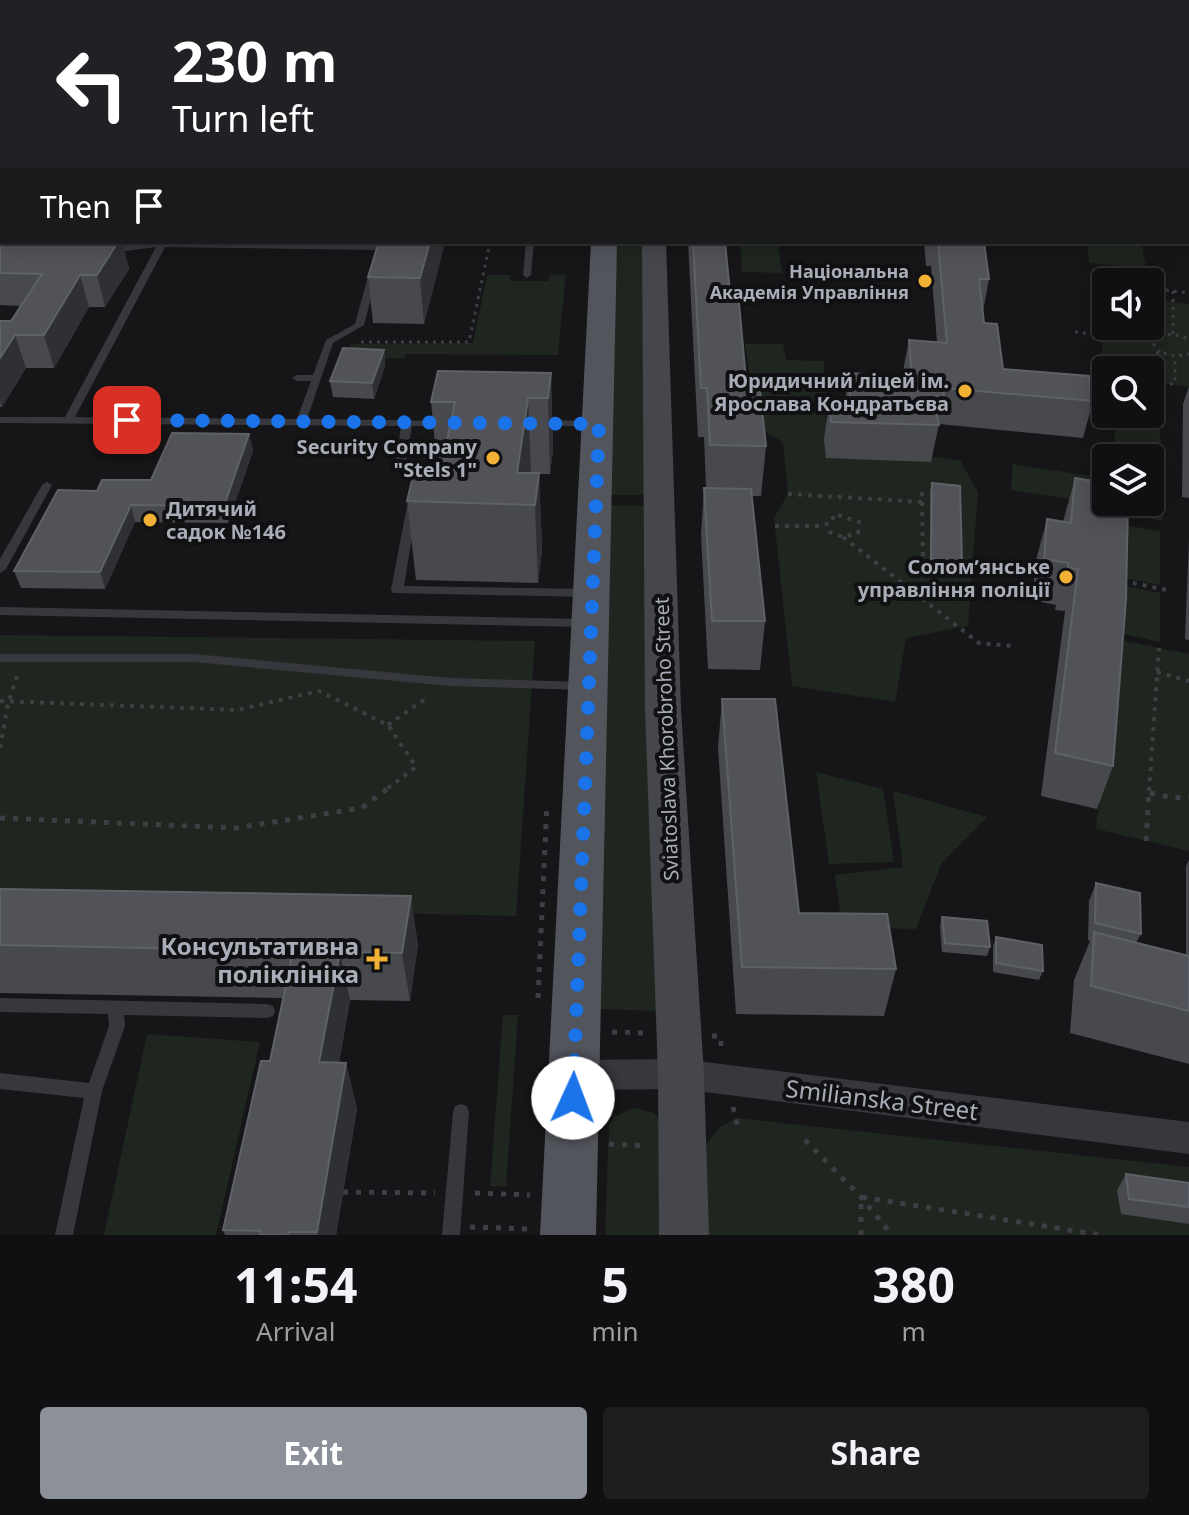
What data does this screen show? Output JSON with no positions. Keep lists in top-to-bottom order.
{
  "streets": {
    "street": ["Sviatoslava Khorobroho Street", "Smilianska Street"]
  },
  "crossings": [
    ["Sviatoslava Khorobroho Street", "Smilianska Street"]
  ],
  "places": {
    "other": [
      "Національна Академія Управління",
      "Юридичний ліцей ім. Ярослава Кондратьєва",
      "Security Company \"Stels 1\"",
      "Дитячий садок №146",
      "Соломʼянське управління поліції"
    ],
    "health": ["Консультативна поліклініка"]
  },
  "page": {
    "turn": ["230 m", "Turn left"],
    "then": "Then",
    "eta": [
      "11:54",
      "Arrival",
      "5",
      "min",
      "380",
      "m"
    ],
    "buttons": ["Exit", "Share"]
  }
}
